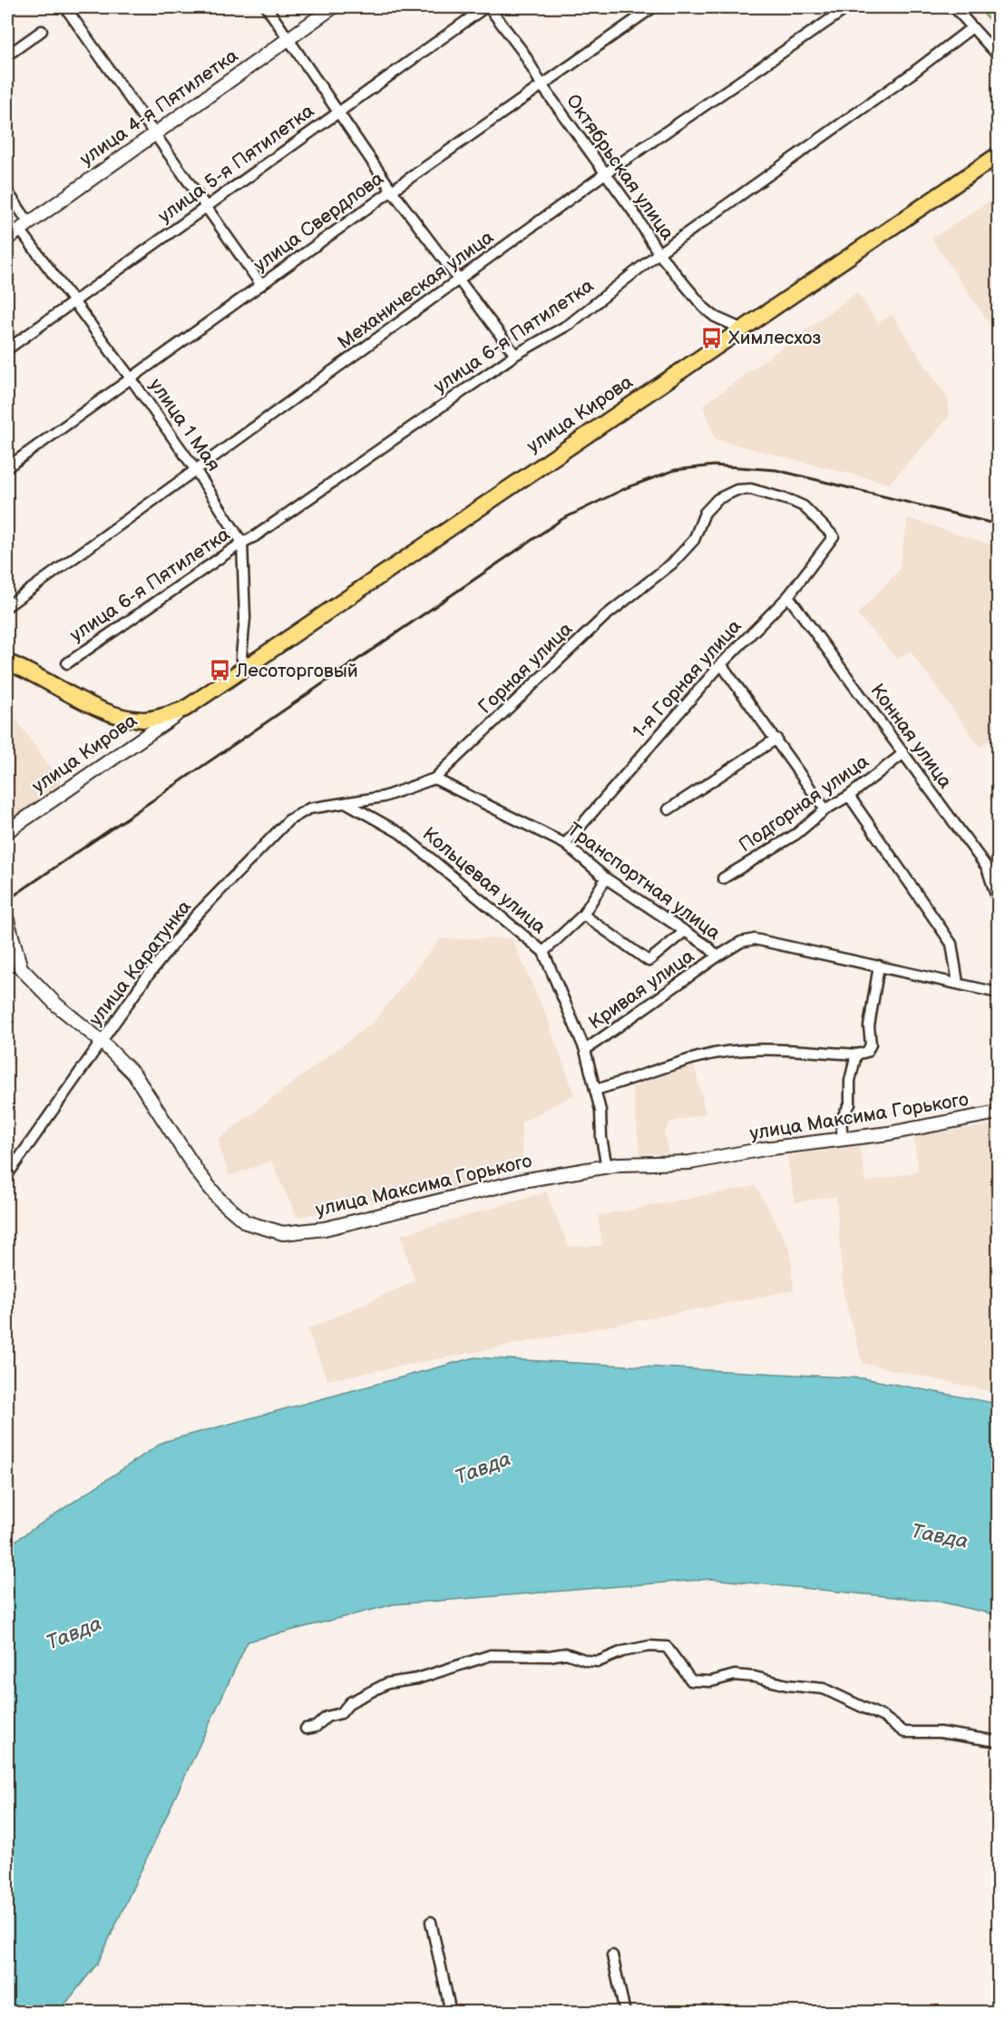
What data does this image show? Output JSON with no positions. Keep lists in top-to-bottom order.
{
  "streets": {
    "main road": ["улица Кирова"],
    "street": [
      "улица 4-я Пятилетка",
      "улица 5-я Пятилетка",
      "Октябрьская улица",
      "улица Свердлова",
      "Механическая улица",
      "улица 6-я Пятилетка",
      "улица 1 Мая",
      "Горная улица",
      "1-я Горная улица",
      "Конная улица",
      "Подгорная улица",
      "Кольцевая улица",
      "Транспортная улица",
      "улица Каратунка",
      "Кривая улица",
      "улица Максима Горького"
    ]
  },
  "crossings": [
    ["улица 4-я Пятилетка", "улица 1 Мая"],
    ["улица 5-я Пятилетка", "Октябрьская улица"],
    ["улица 5-я Пятилетка", "улица 1 Мая"],
    ["Октябрьская улица", "улица Свердлова"],
    ["Октябрьская улица", "Механическая улица"],
    ["Октябрьская улица", "улица 6-я Пятилетка"],
    ["Октябрьская улица", "улица Кирова"],
    ["улица Свердлова", "улица 1 Мая"],
    ["Механическая улица", "улица 1 Мая"],
    ["улица 6-я Пятилетка", "улица 1 Мая"],
    ["Горная улица", "1-я Горная улица"],
    ["Горная улица", "Кольцевая улица"],
    ["Горная улица", "Транспортная улица"],
    ["Горная улица", "улица Каратунка"],
    ["1-я Горная улица", "Конная улица"],
    ["1-я Горная улица", "Транспортная улица"],
    ["Конная улица", "Подгорная улица"],
    ["Кольцевая улица", "Кривая улица"],
    ["Кольцевая улица", "улица Максима Горького"],
    ["Транспортная улица", "Кривая улица"],
    ["улица Каратунка", "улица Максима Горького"]
  ],
  "water": ["Тавда"],
  "places": {
    "bus stop": ["Химлесхоз", "Лесоторговый"]
  }
}
